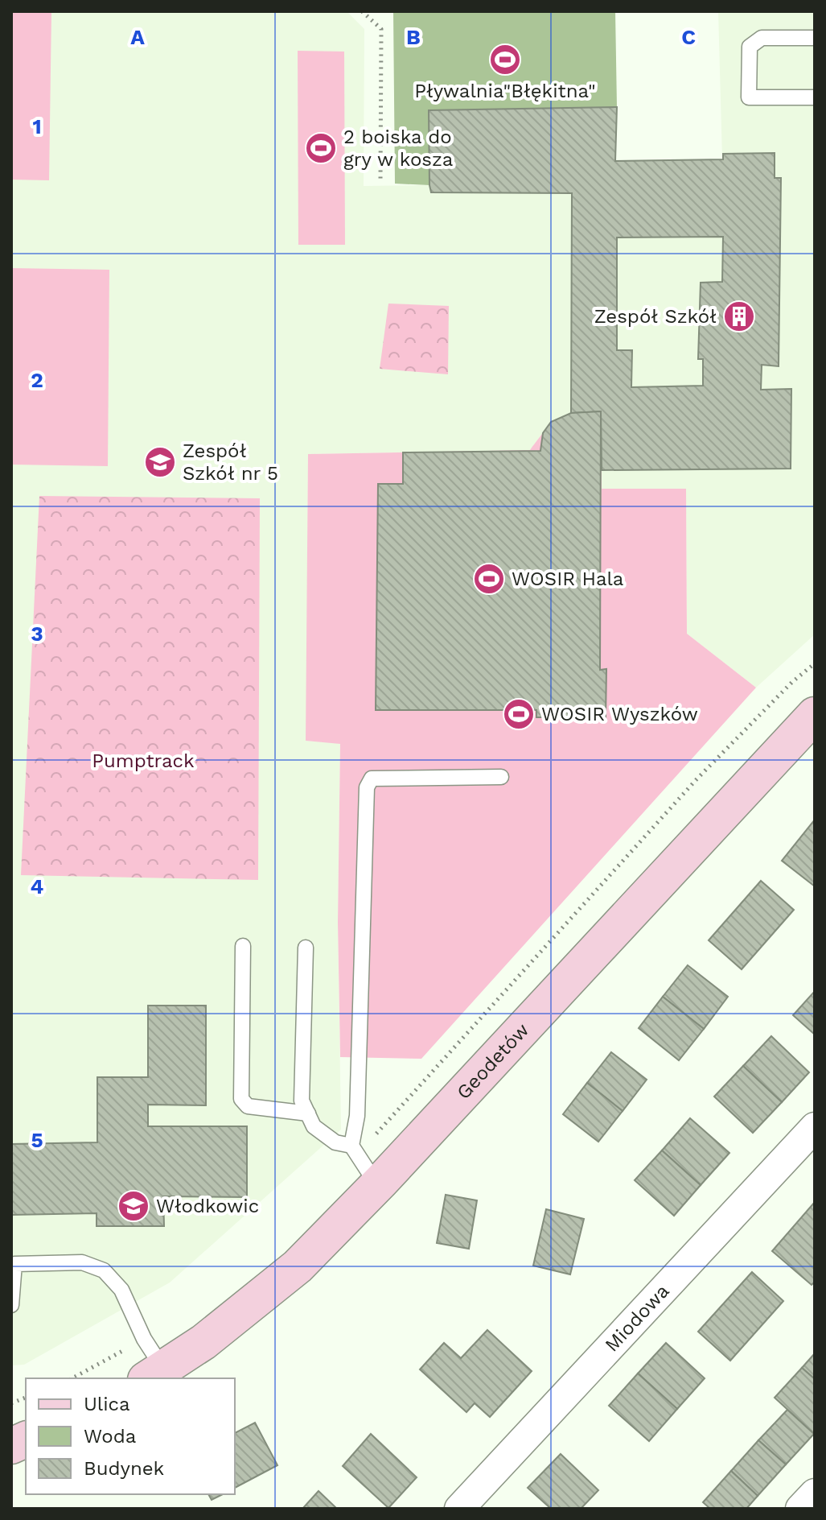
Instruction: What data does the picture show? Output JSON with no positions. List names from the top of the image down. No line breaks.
{"streets":{"street":["Geodetów","Miodowa"]},"parks":["Pumptrack"],"places":{"sports":["Pływalnia\"Błękitna\"","2 boiska do gry w kosza","WOSIR Hala","WOSIR Wyszków"],"building":["Zespół Szkół"],"school or university":["Zespół Szkół nr 5","Włodkowic"]},"legend":["Ulica","Woda","Budynek"],"grid":{"columns":["A","B","C"],"rows":["1","2","3","4","5"]}}
